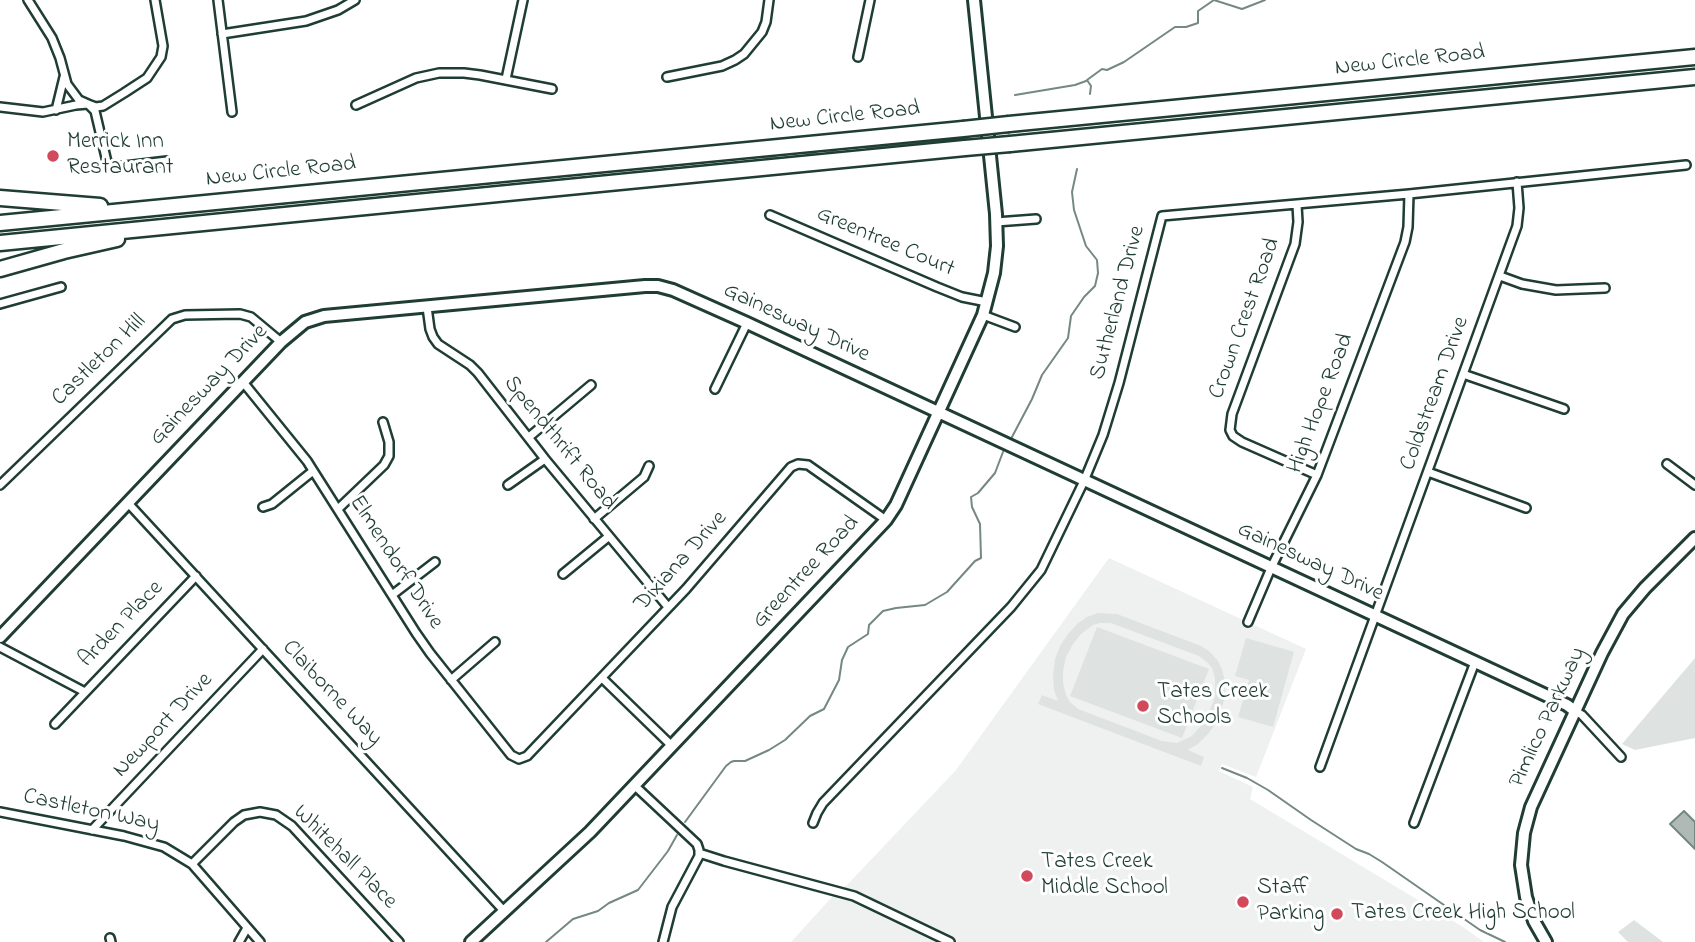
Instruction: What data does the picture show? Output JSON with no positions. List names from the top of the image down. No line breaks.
{"streets":{"highway":["New Circle Road"],"street":["Greentree Court","Sutherland Drive","Crown Crest Road","Gainesway Drive","Castleton Hill","Coldstream Drive","High Hope Road","Spendthrift Road","Dixiana Drive","Elmendorf Drive","Greentree Road","Arden Place","Claiborne Way","Pimlico Parkway","Newport Drive","Castleton Way","Whitehall Place"]},"crossings":[["Greentree Court","Greentree Road"],["Sutherland Drive","Crown Crest Road"],["Sutherland Drive","Gainesway Drive"],["Sutherland Drive","Coldstream Drive"],["Sutherland Drive","High Hope Road"],["Crown Crest Road","High Hope Road"],["Gainesway Drive","Castleton Hill"],["Gainesway Drive","Coldstream Drive"],["Gainesway Drive","High Hope Road"],["Gainesway Drive","Spendthrift Road"],["Gainesway Drive","Elmendorf Drive"],["Gainesway Drive","Greentree Road"],["Gainesway Drive","Claiborne Way"],["Gainesway Drive","Pimlico Parkway"],["Spendthrift Road","Dixiana Drive"],["Dixiana Drive","Elmendorf Drive"],["Dixiana Drive","Greentree Road"],["Greentree Road","Claiborne Way"],["Arden Place","Claiborne Way"],["Claiborne Way","Newport Drive"],["Newport Drive","Castleton Way"],["Castleton Way","Whitehall Place"]],"places":["Merrick Inn Restaurant","Tates Creek Schools","Tates Creek Middle School","Staff Parking","Tates Creek High School"]}
